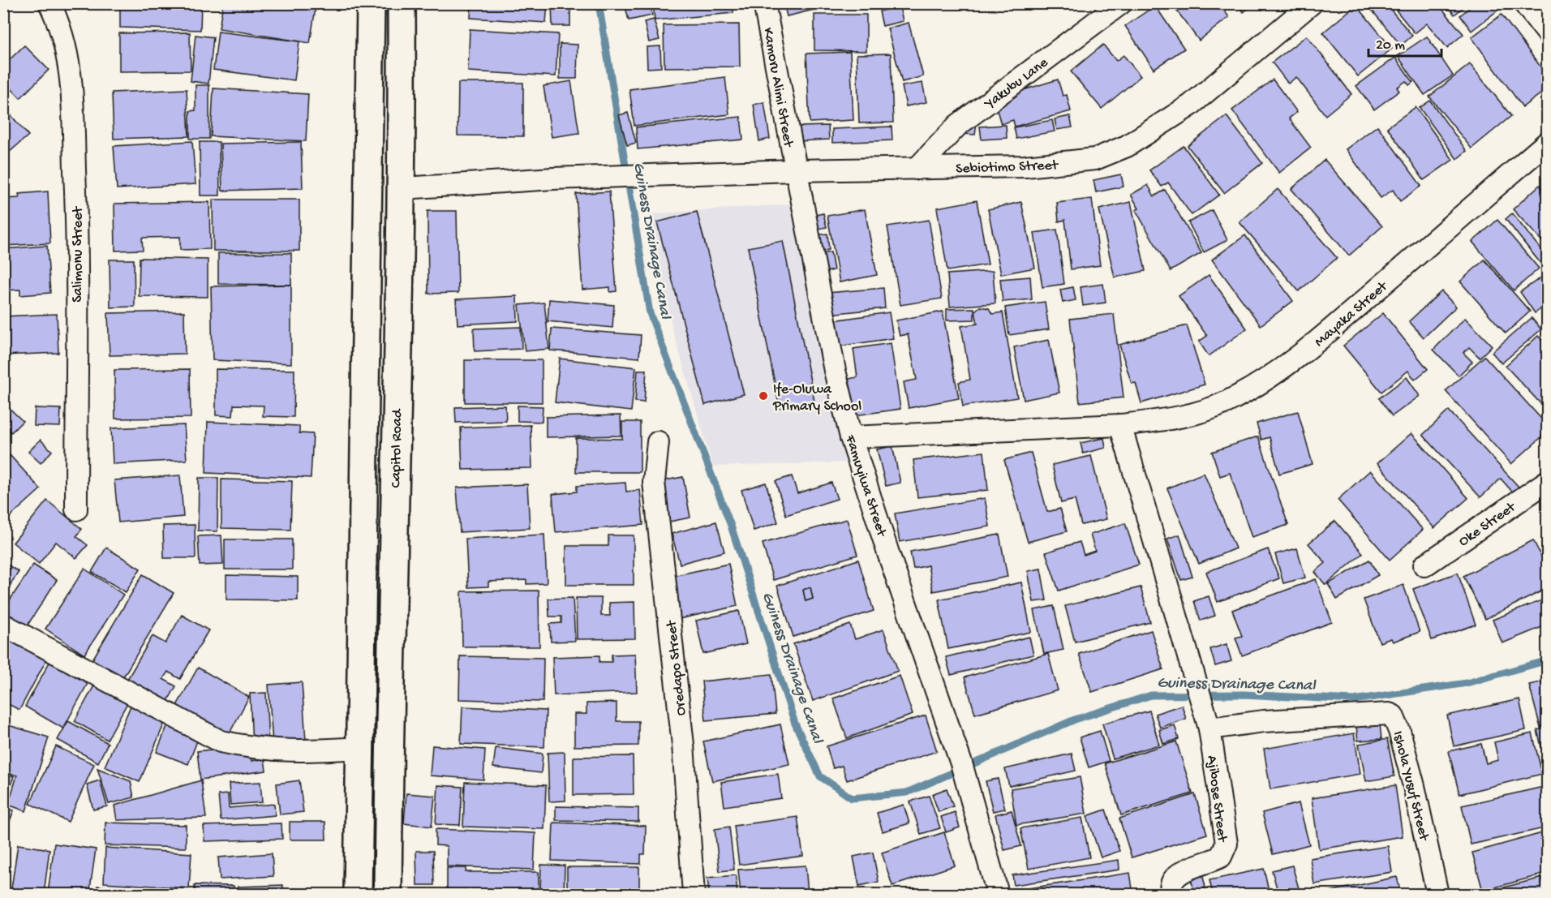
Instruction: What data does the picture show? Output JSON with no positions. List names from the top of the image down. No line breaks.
{"streets":{"main road":["Capitol Road"],"street":["Yakubu Lane","Kamoru Alimi Street","Sebiotimo Street","Salimonu Street","Mayaka Street","Famuyiwa Street","Oke Street","Oredapo Street","Ishola Yusuf Street","Ajibose Street"]},"crossings":[["Yakubu Lane","Sebiotimo Street"],["Kamoru Alimi Street","Sebiotimo Street"],["Kamoru Alimi Street","Famuyiwa Street"],["Sebiotimo Street","Capitol Road"],["Sebiotimo Street","Famuyiwa Street"],["Mayaka Street","Famuyiwa Street"],["Ishola Yusuf Street","Ajibose Street"]],"water":["Guiness Drainage Canal"],"places":["Ife-Oluwa Primary School"],"scale_bar":"20 m"}
